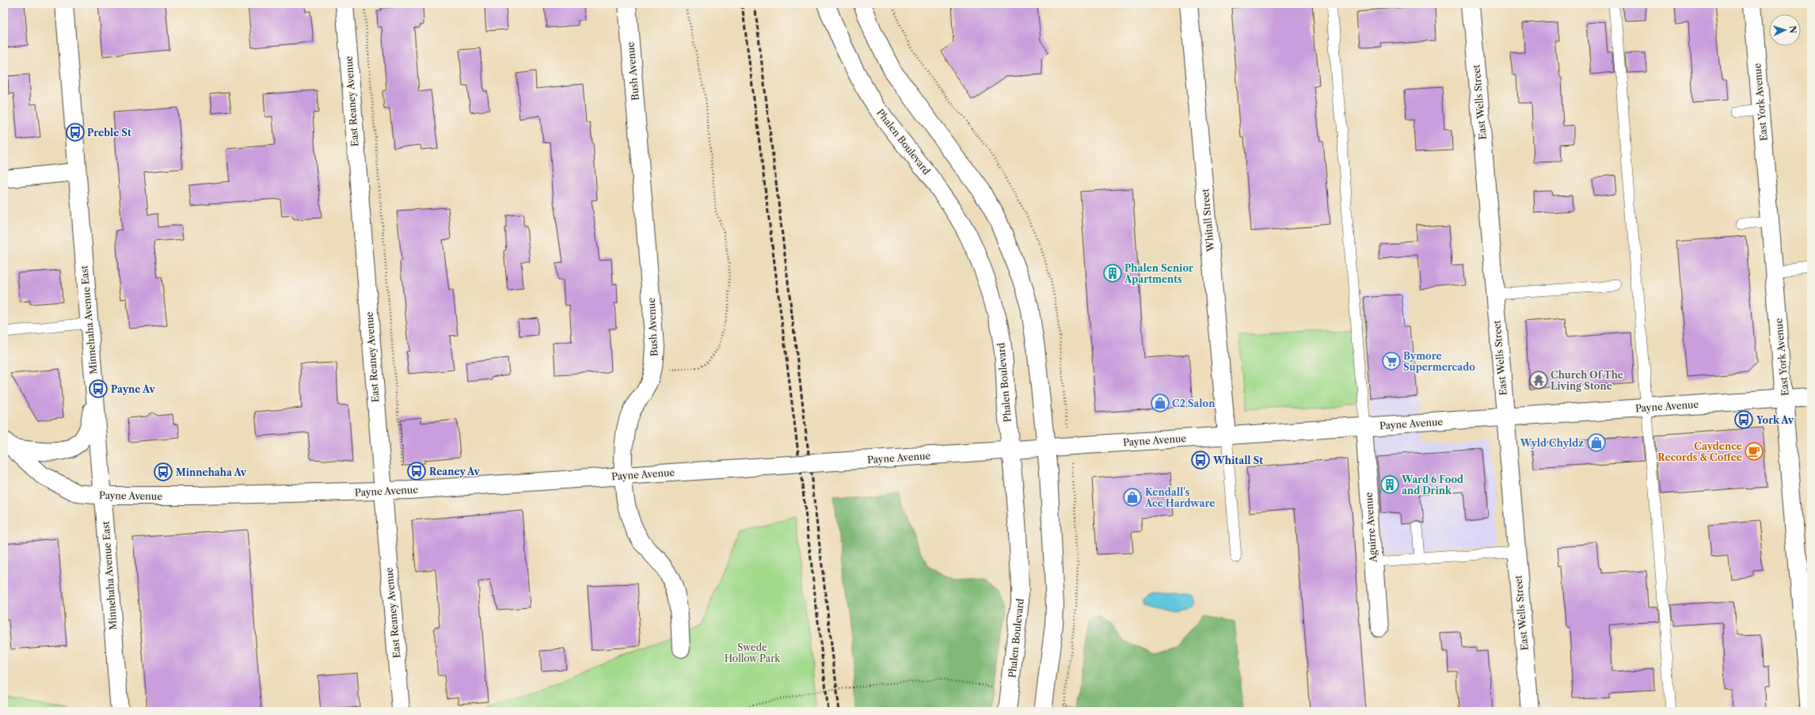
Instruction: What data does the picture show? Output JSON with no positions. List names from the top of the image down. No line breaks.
{"streets":{"street":["Bush Avenue","East Reaney Avenue","East Wells Street","East York Avenue","Phalen Boulevard","Whitall Street","Minnehaha Avenue East","Payne Avenue","Aguirre Avenue"]},"crossings":[["Bush Avenue","Payne Avenue"],["East Reaney Avenue","Payne Avenue"],["East Wells Street","Payne Avenue"],["East York Avenue","Payne Avenue"],["Phalen Boulevard","Payne Avenue"],["Whitall Street","Payne Avenue"],["Minnehaha Avenue East","Payne Avenue"],["Payne Avenue","Aguirre Avenue"]],"parks":["Swede Hollow Park"],"places":{"bus stop":["Preble St","Payne Av","York Av","Whitall St","Reaney Av","Minnehaha Av"],"building":["Phalen Senior Apartments","Ward 6 Food and Drink"],"supermarket":["Bymore Supermercado"],"temple":["Church Of The Living Stone"],"shop":["C2 Salon","Wyld Chyldz","Kendall's Ace Hardware"],"cafe":["Caydence Records & Coffee"]},"north":"right"}
